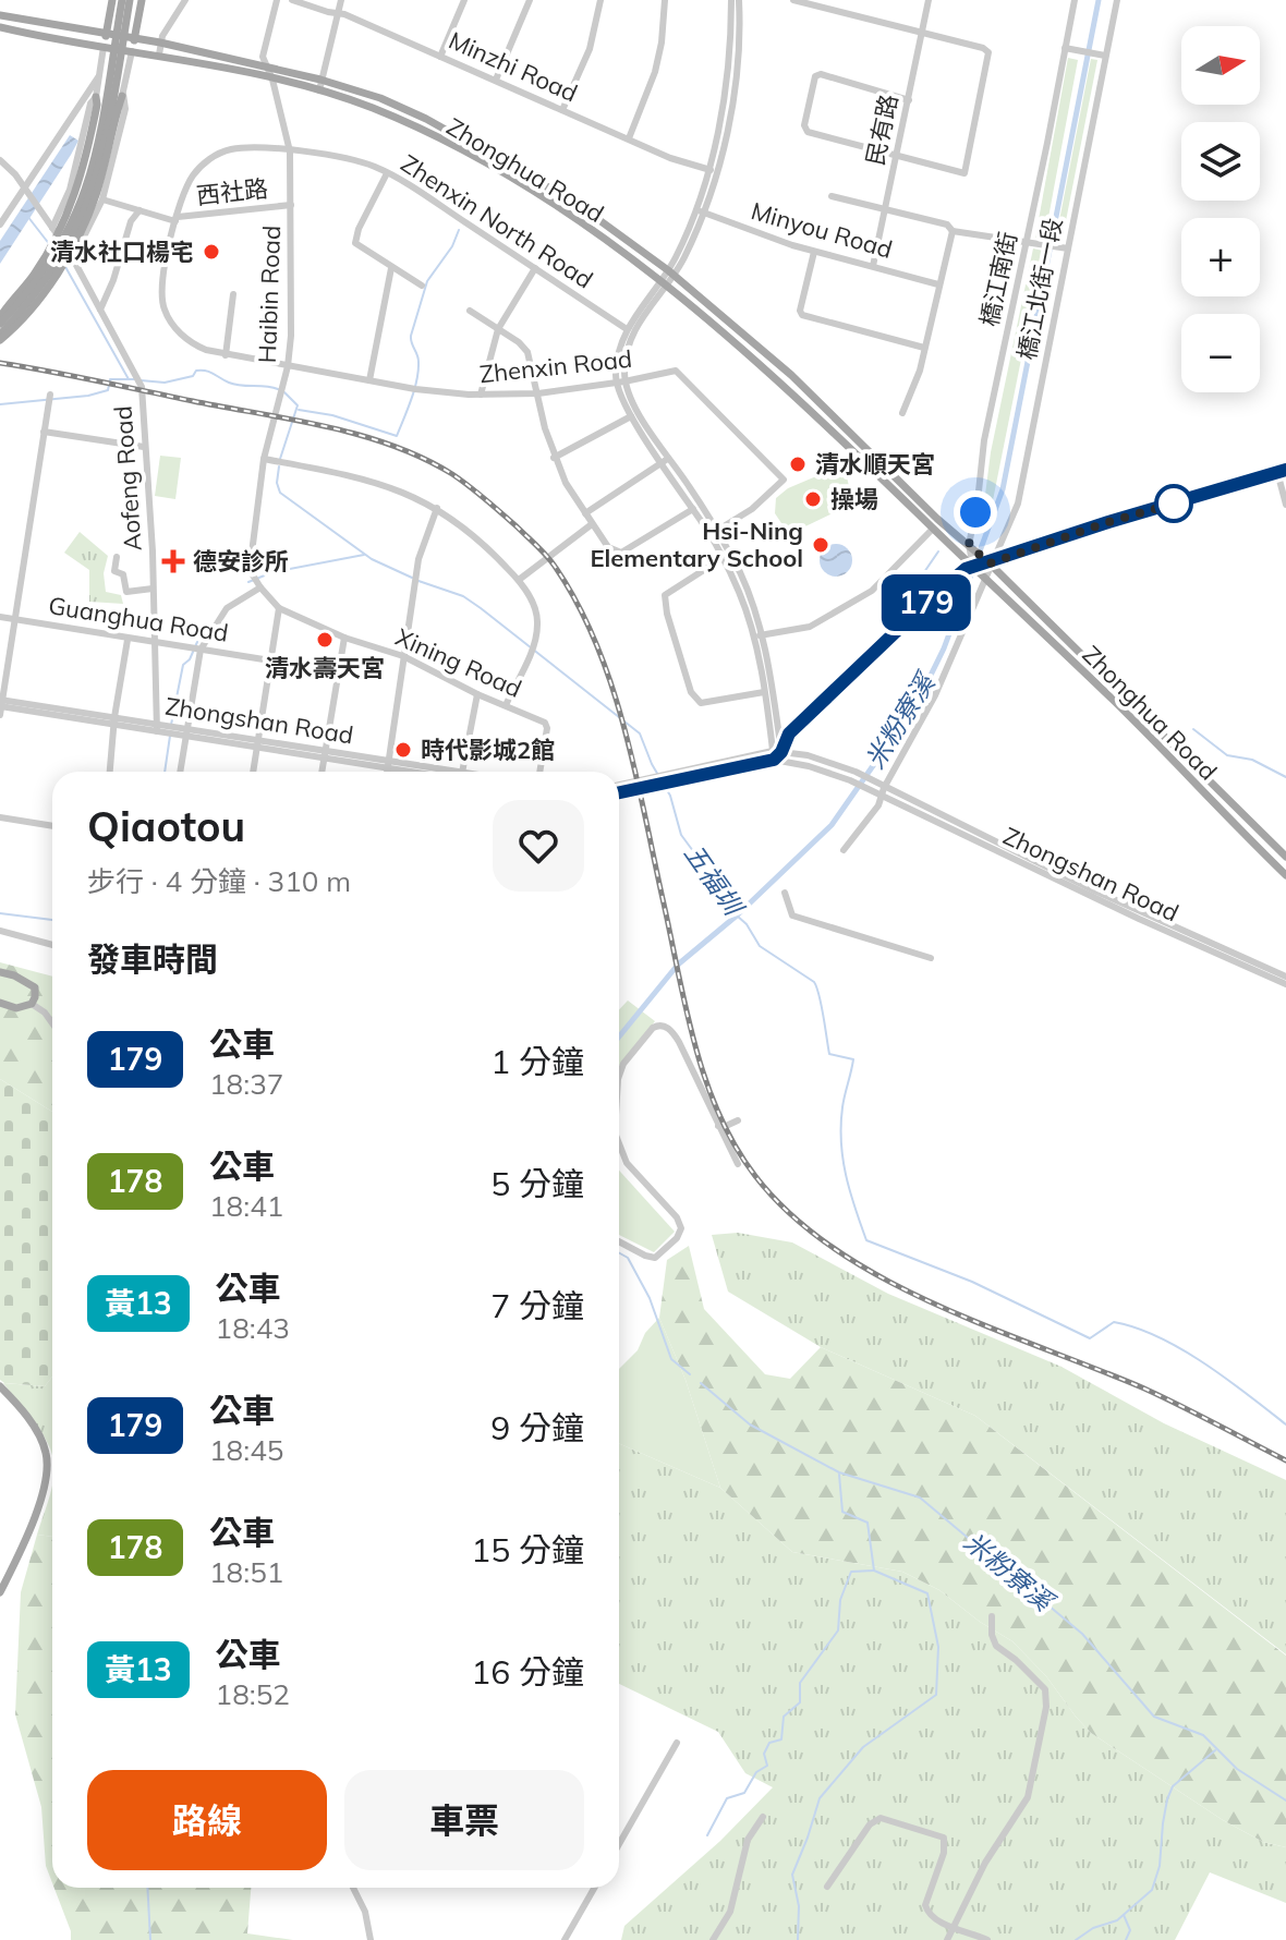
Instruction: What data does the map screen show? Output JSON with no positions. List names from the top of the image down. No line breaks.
{"streets":{"main road":["Zhonghua Road"],"street":["Minzhi Road","民有路","西社路","Zhenxin North Road","Minyou Road","橋江南街","橋江北街一段","Haibin Road","Zhenxin Road","Aofeng Road","Guanghua Road","Xining Road","Zhongshan Road"]},"crossings":[["民有路","Minyou Road"],["Zhonghua Road","橋江南街"],["Zhonghua Road","橋江北街一段"],["Zhonghua Road","Haibin Road"],["西社路","Zhenxin North Road"],["西社路","Haibin Road"],["西社路","Zhenxin Road"],["Zhenxin North Road","Haibin Road"],["Zhenxin North Road","Zhenxin Road"],["橋江北街一段","Zhongshan Road"],["Haibin Road","Zhenxin Road"],["Haibin Road","Xining Road"],["Aofeng Road","Guanghua Road"],["Aofeng Road","Zhongshan Road"]],"water":["米粉寮溪","五福圳"],"places":{"other":["清水社口楊宅","清水順天宮","操場","Hsi-Ning Elementary School","清水壽天宮","時代影城2館"],"health":["德安診所"]},"lines":["bus line 179"],"north":"right","page":{"on_map":"179","map_buttons":["+","−"],"heading":[["Qiaotou","步行 · 4 分鐘 · 310 m"],"發車時間"],"list":[{"mark":"179","name":"公車","note":"18:37","value":"1 分鐘"},{"mark":"178","name":"公車","note":"18:41","value":"5 分鐘"},{"mark":"黃13","name":"公車","note":"18:43","value":"7 分鐘"},{"mark":"179","name":"公車","note":"18:45","value":"9 分鐘"},{"mark":"178","name":"公車","note":"18:51","value":"15 分鐘"},{"mark":"黃13","name":"公車","note":"18:52","value":"16 分鐘"}],"buttons":["路線","車票"]}}
